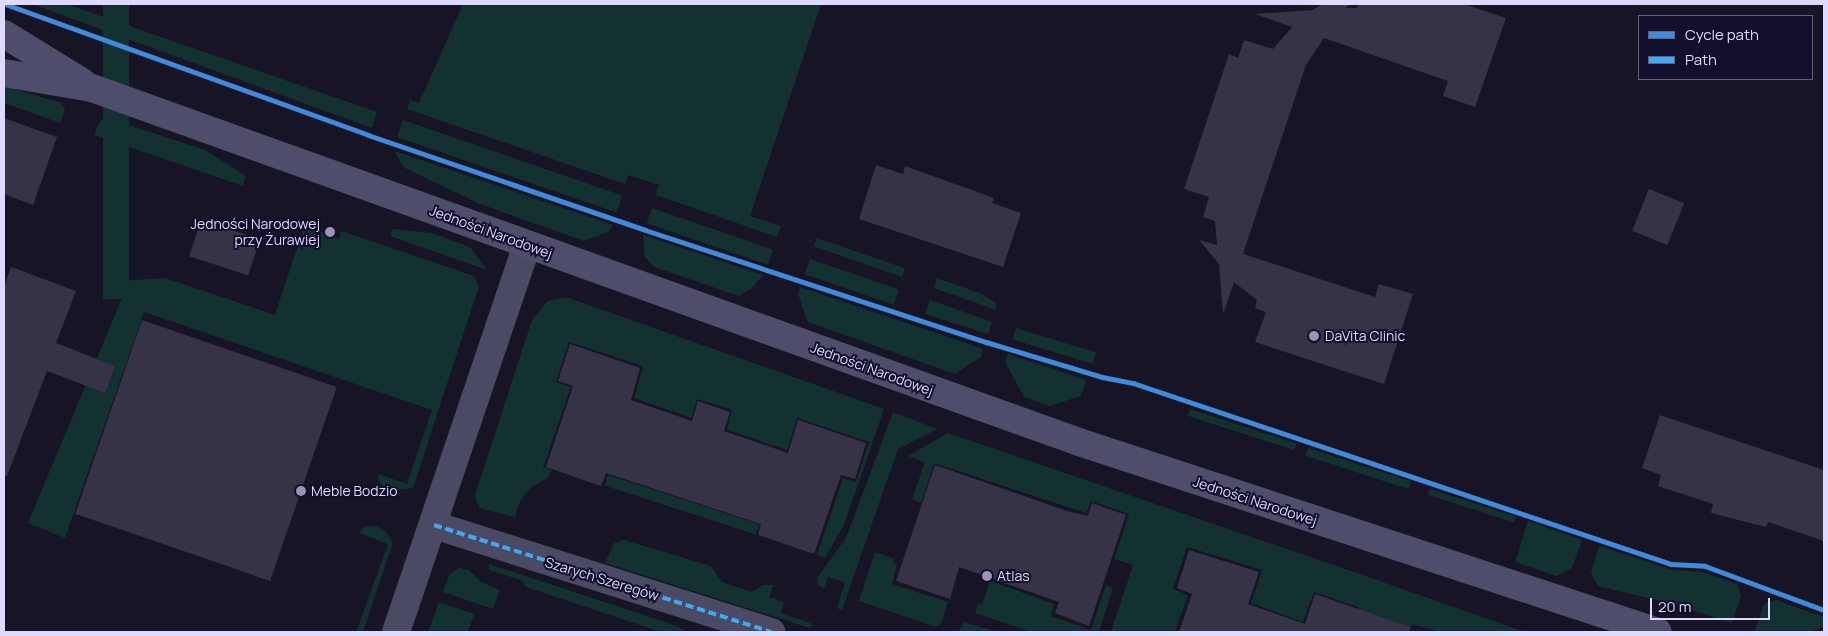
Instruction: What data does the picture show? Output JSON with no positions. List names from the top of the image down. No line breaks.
{"streets":{"street":["Jedności Narodowej","Szarych Szeregów"]},"places":["Jedności Narodowej przy Żurawiej","DaVita Clinic","Meble Bodzio","Atlas"],"legend":["Cycle path","Path"],"scale_bar":"20 m"}
